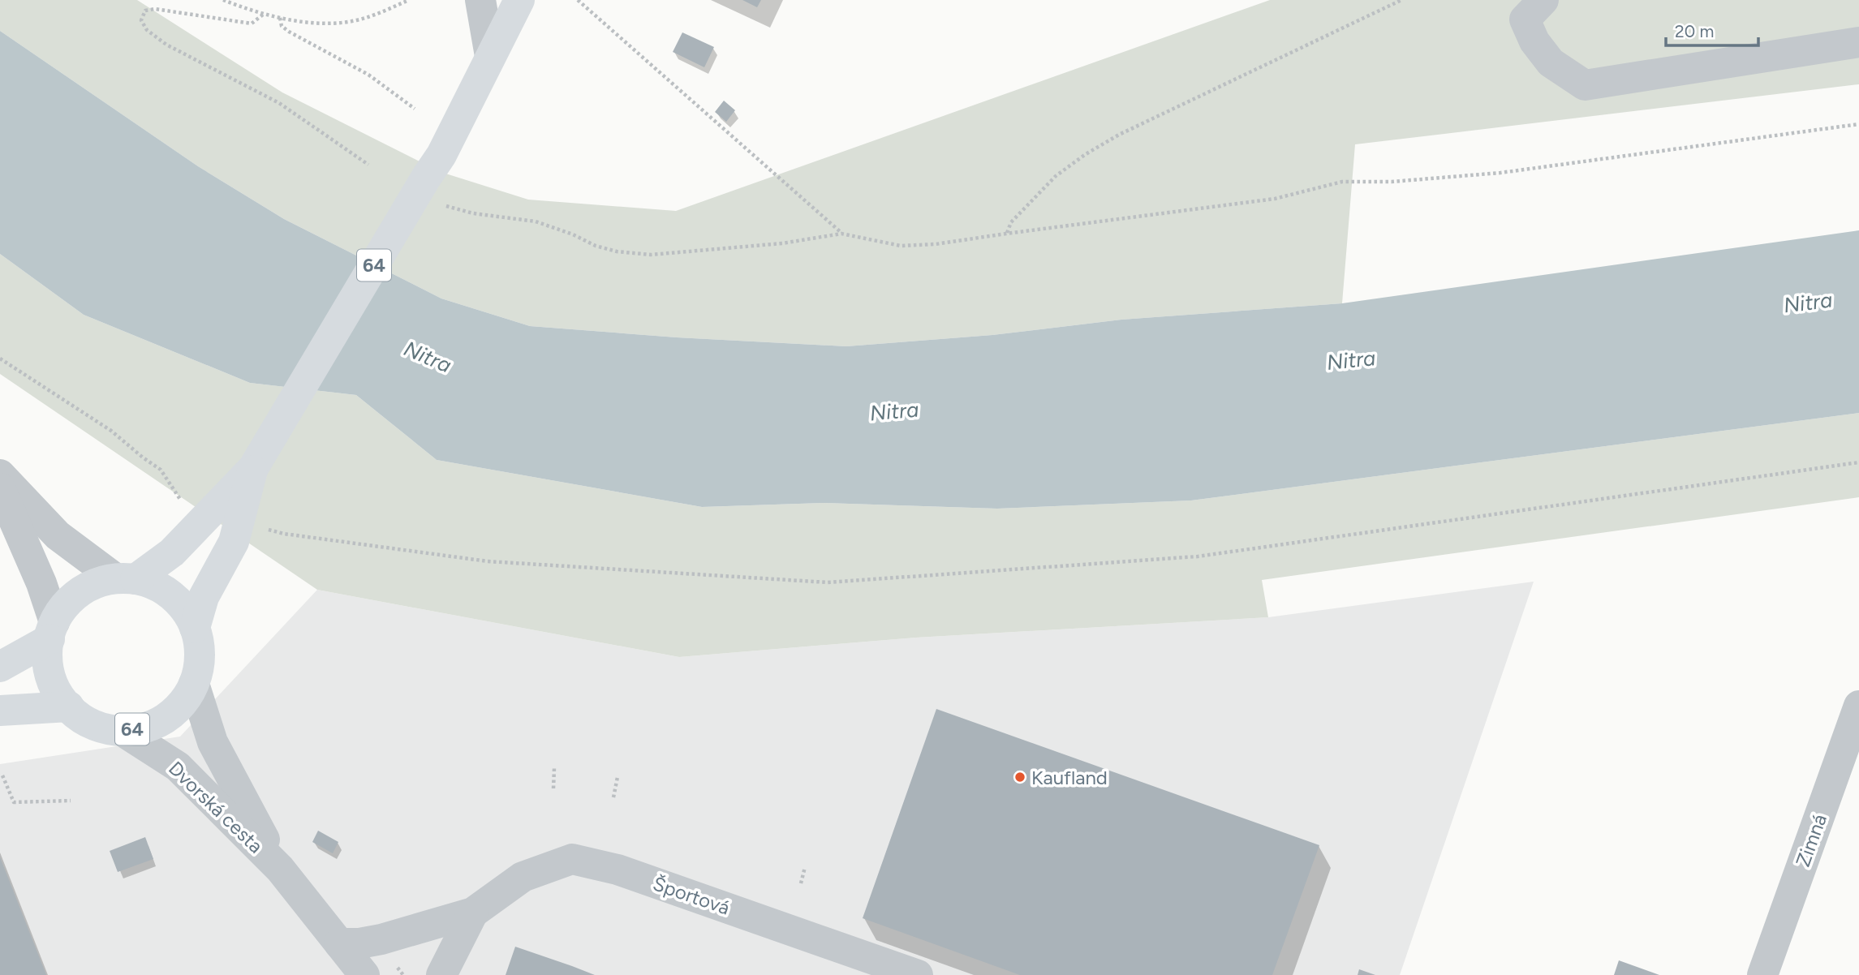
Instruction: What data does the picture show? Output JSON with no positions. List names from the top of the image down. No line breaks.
{"streets":{"main road":["64"],"street":["Dvorská cesta","Zimná","Športová"]},"crossings":[["64","Dvorská cesta"],["Dvorská cesta","Športová"]],"water":["Nitra"],"places":["Kaufland"],"scale_bar":"20 m"}
